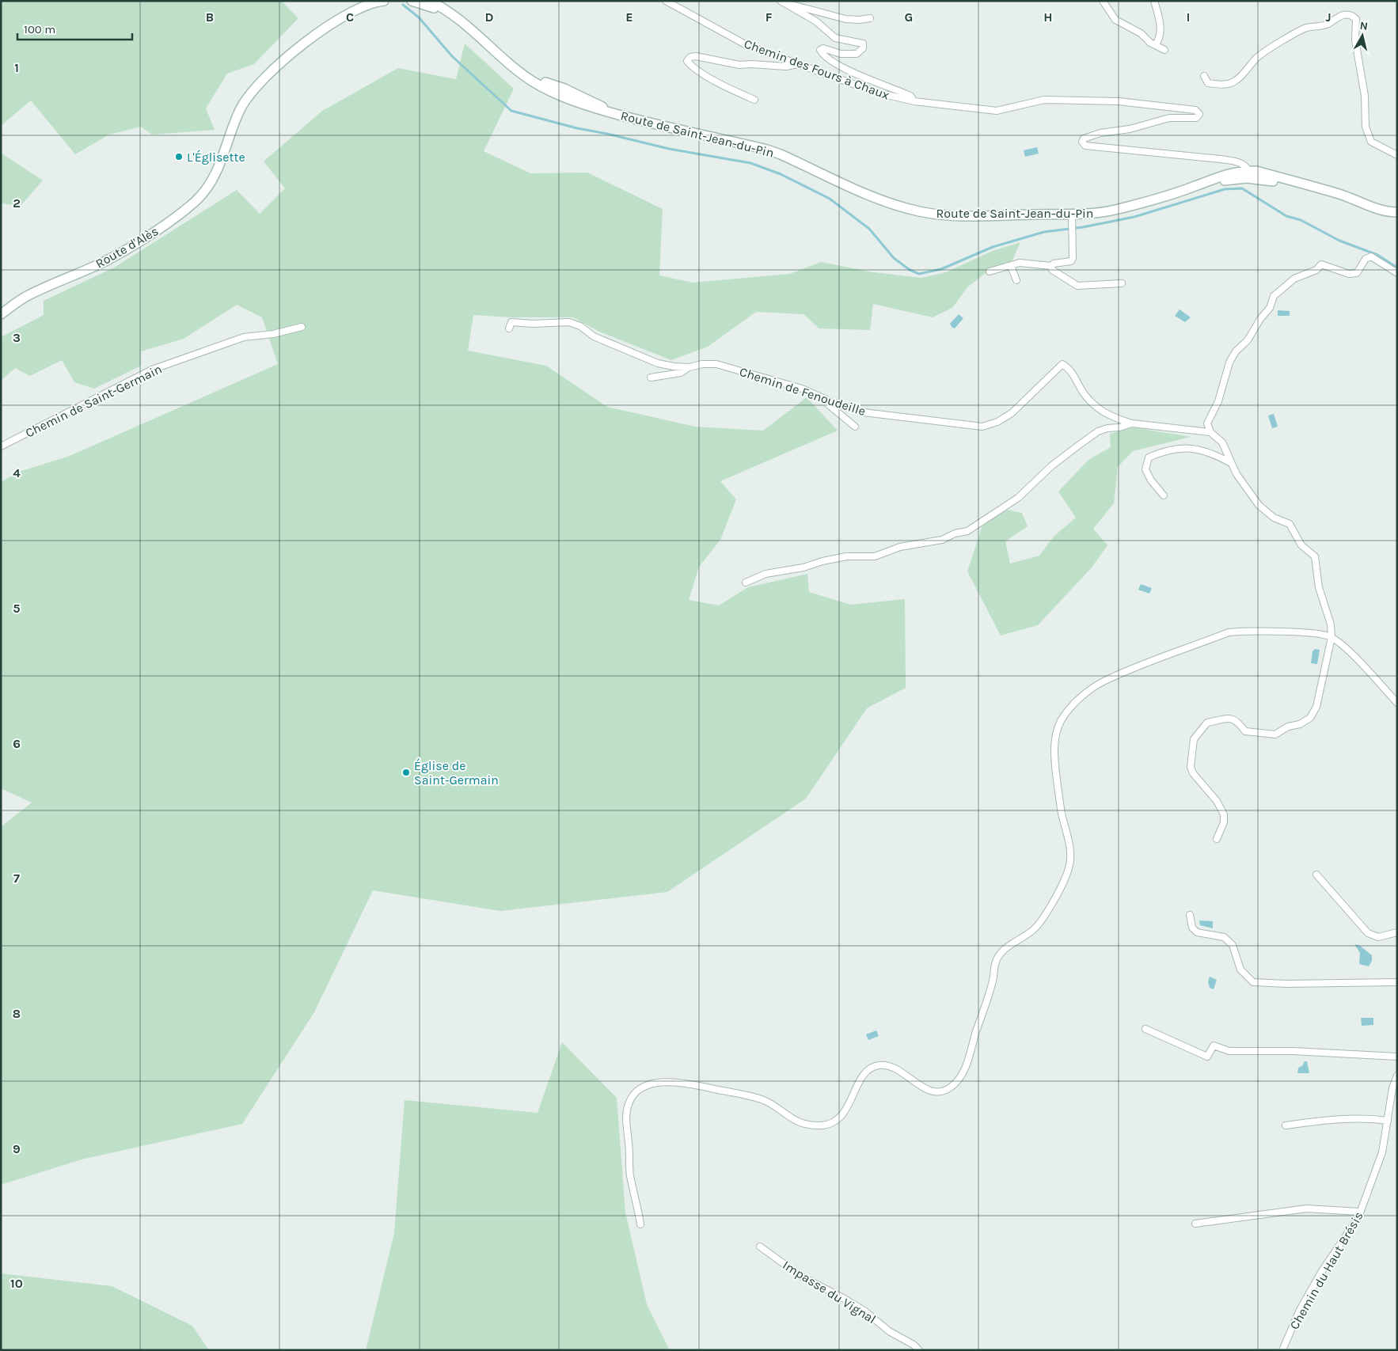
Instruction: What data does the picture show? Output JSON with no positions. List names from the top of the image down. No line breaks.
{"streets":{"main road":["Route de Saint-Jean-du-Pin","Route d'Alès"],"street":["Chemin des Fours à Chaux","Chemin de Fenoudeille","Chemin de Saint-Germain","Chemin du Haut Brésis","Impasse du Vignal"]},"crossings":[["Chemin des Fours à Chaux","Route de Saint-Jean-du-Pin"]],"places":["L'Églisette","Église de Saint-Germain"],"scale_bar":"100 m","north":"top","grid":{"columns":["B","C","D","E","F","G","H","I","J"],"rows":["1","2","3","4","5","6","7","8","9","10"]}}
